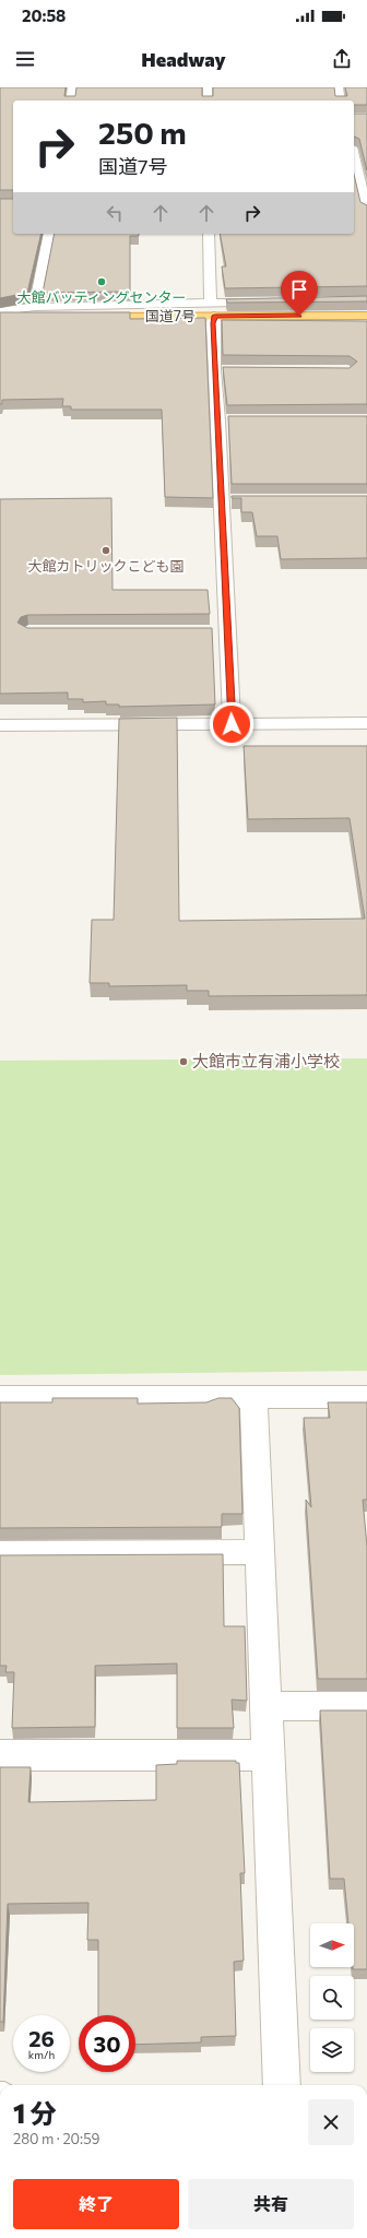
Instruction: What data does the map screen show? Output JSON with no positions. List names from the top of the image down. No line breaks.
{"streets":{"highway":["国道7号"]},"places":["大館バッティングセンター","大館カトリックこども園","大館市立有浦小学校"],"north":"right","page":{"status":"20:58","header":"Headway","turn":["250 m","国道7号"],"speed":"26 km/h","limit":"30","heading":["1 分","280 m · 20:59"],"buttons":["終了","共有"]}}
